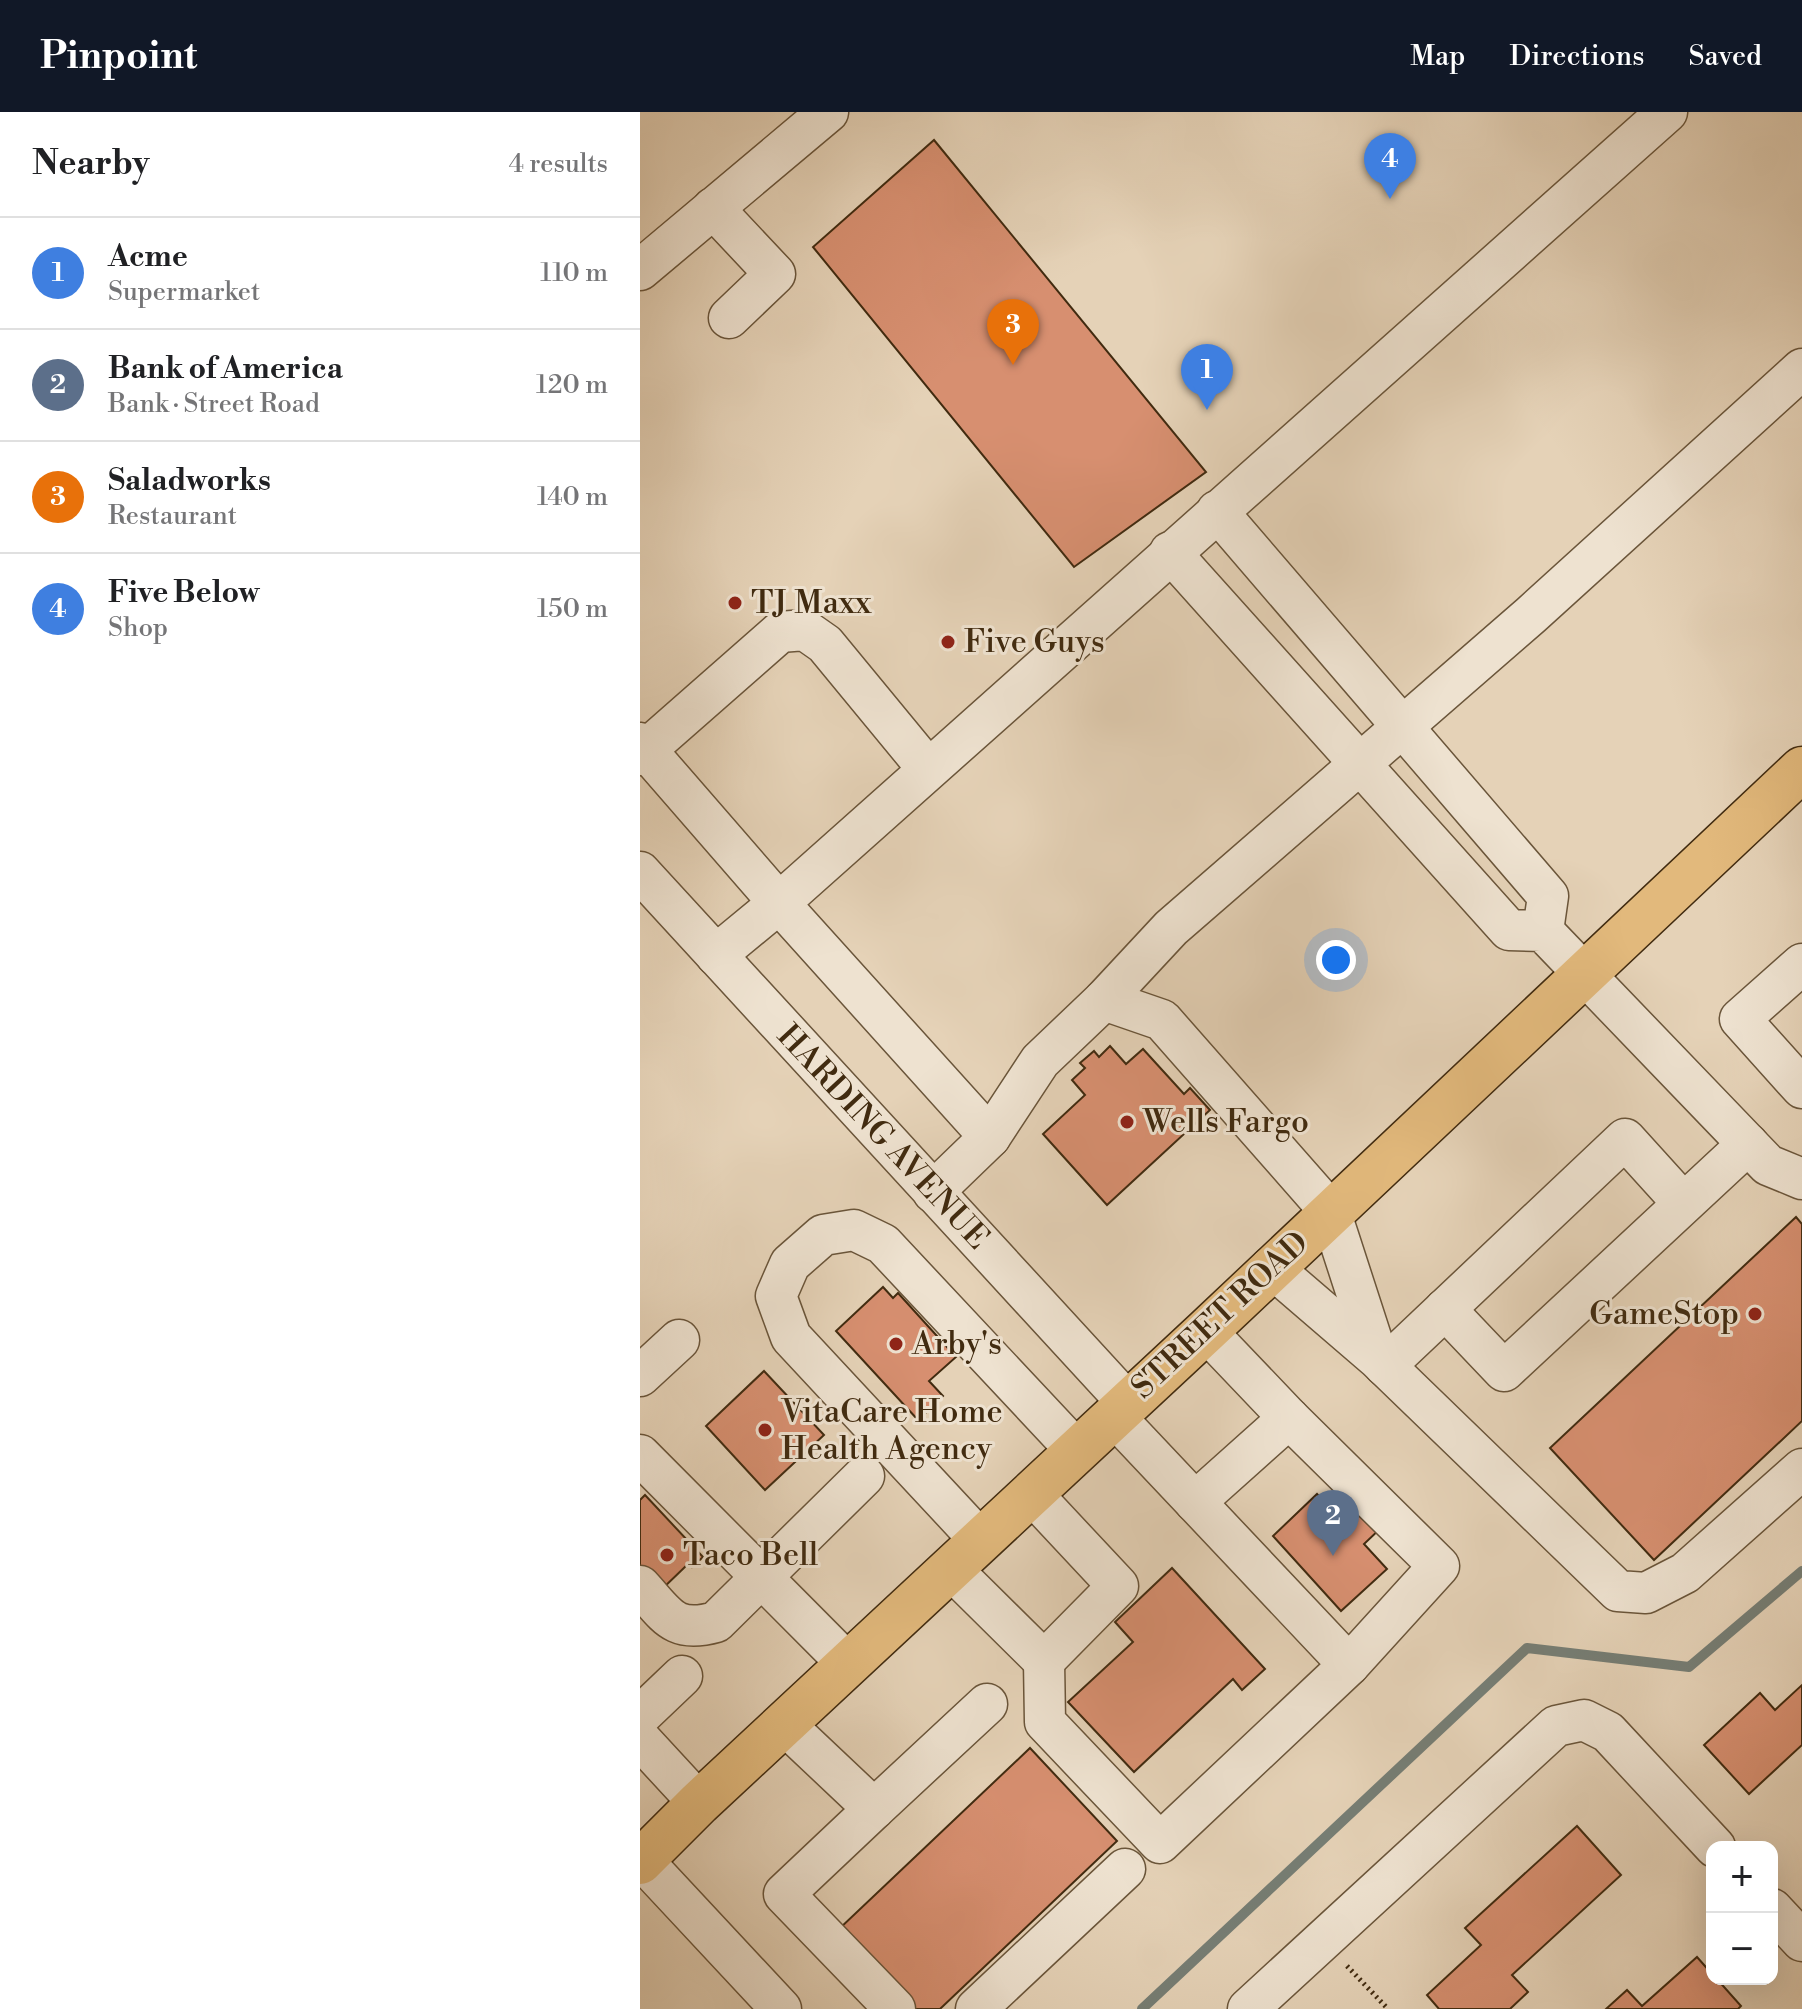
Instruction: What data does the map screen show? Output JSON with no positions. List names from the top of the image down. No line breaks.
{"streets":{"main road":["STREET ROAD"],"street":["HARDING AVENUE"]},"crossings":[["HARDING AVENUE","STREET ROAD"]],"places":["TJ Maxx","Five Guys","Wells Fargo","GameStop","Arby's","VitaCare Home Health Agency","Taco Bell"],"page":{"header":"Pinpoint","nav":["Map","Directions","Saved"],"heading":["Nearby","4 results"],"pins":["4","3","1","2"],"list":[{"mark":"1","name":"Acme","note":"Supermarket","value":"110 m"},{"mark":"2","name":"Bank of America","note":"Bank · Street Road","value":"120 m"},{"mark":"3","name":"Saladworks","note":"Restaurant","value":"140 m"},{"mark":"4","name":"Five Below","note":"Shop","value":"150 m"}],"map_buttons":["+","−"]}}
